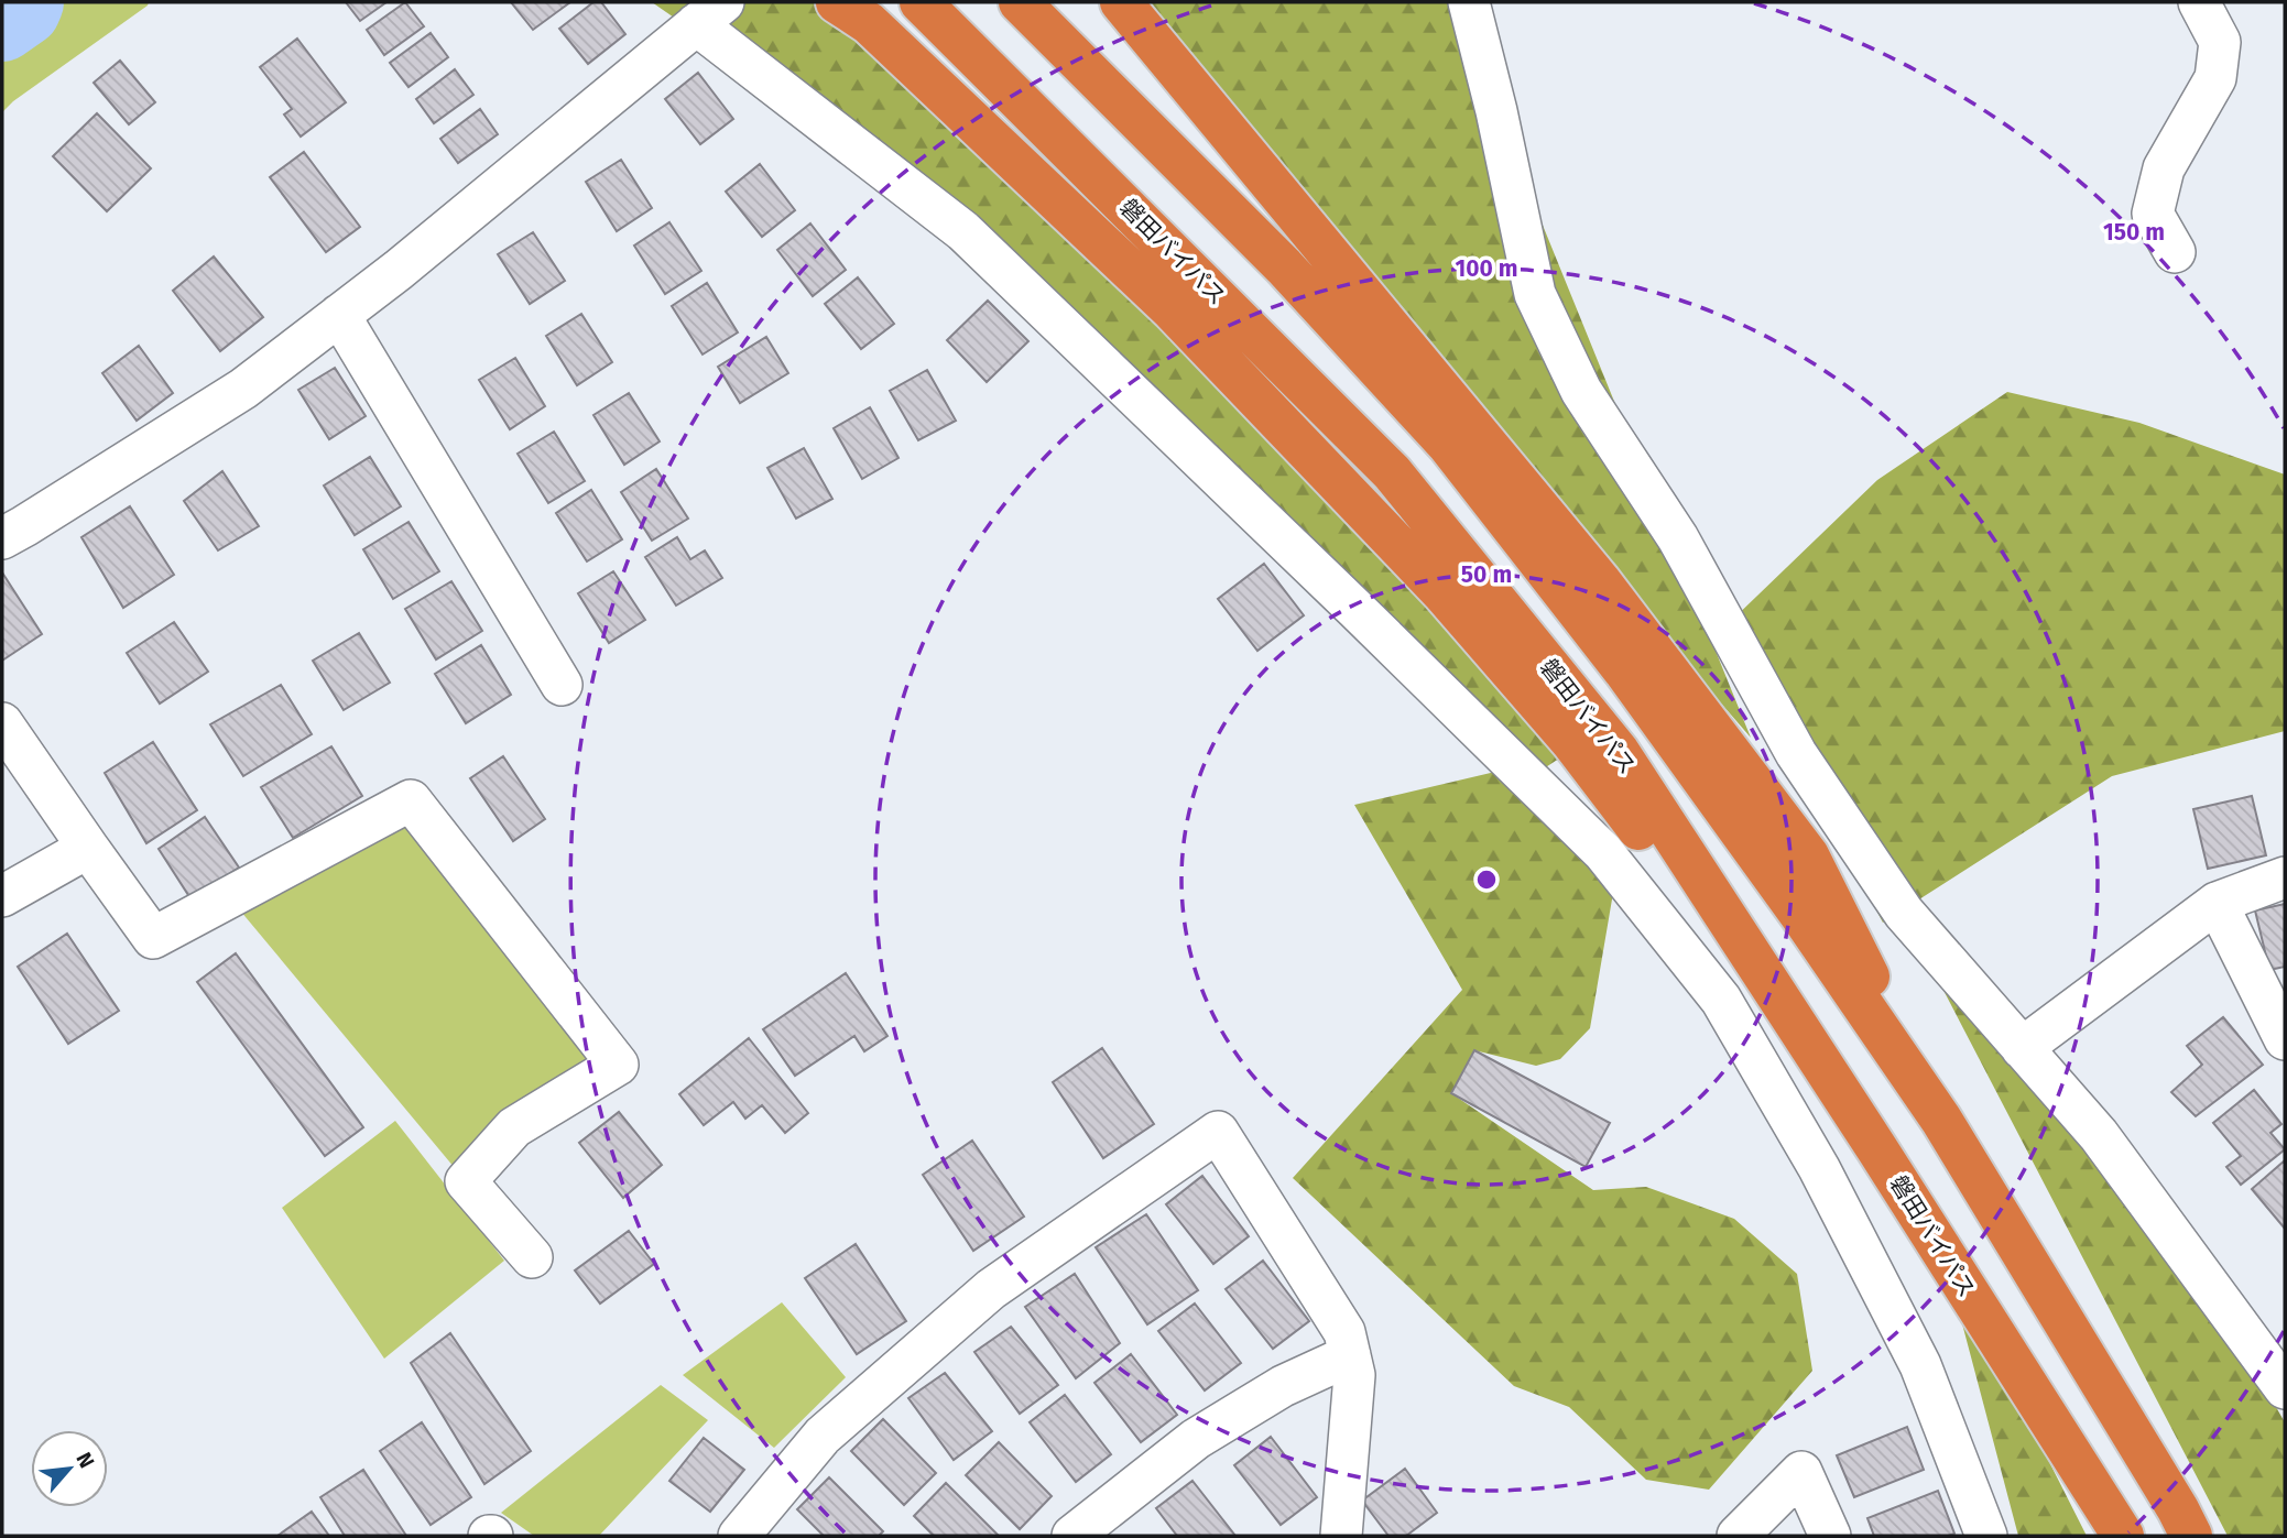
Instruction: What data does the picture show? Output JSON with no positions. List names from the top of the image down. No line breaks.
{"streets":{"highway":["磐田バイパス"]},"north":"top right","rings":["150 m","100 m","50 m"]}
